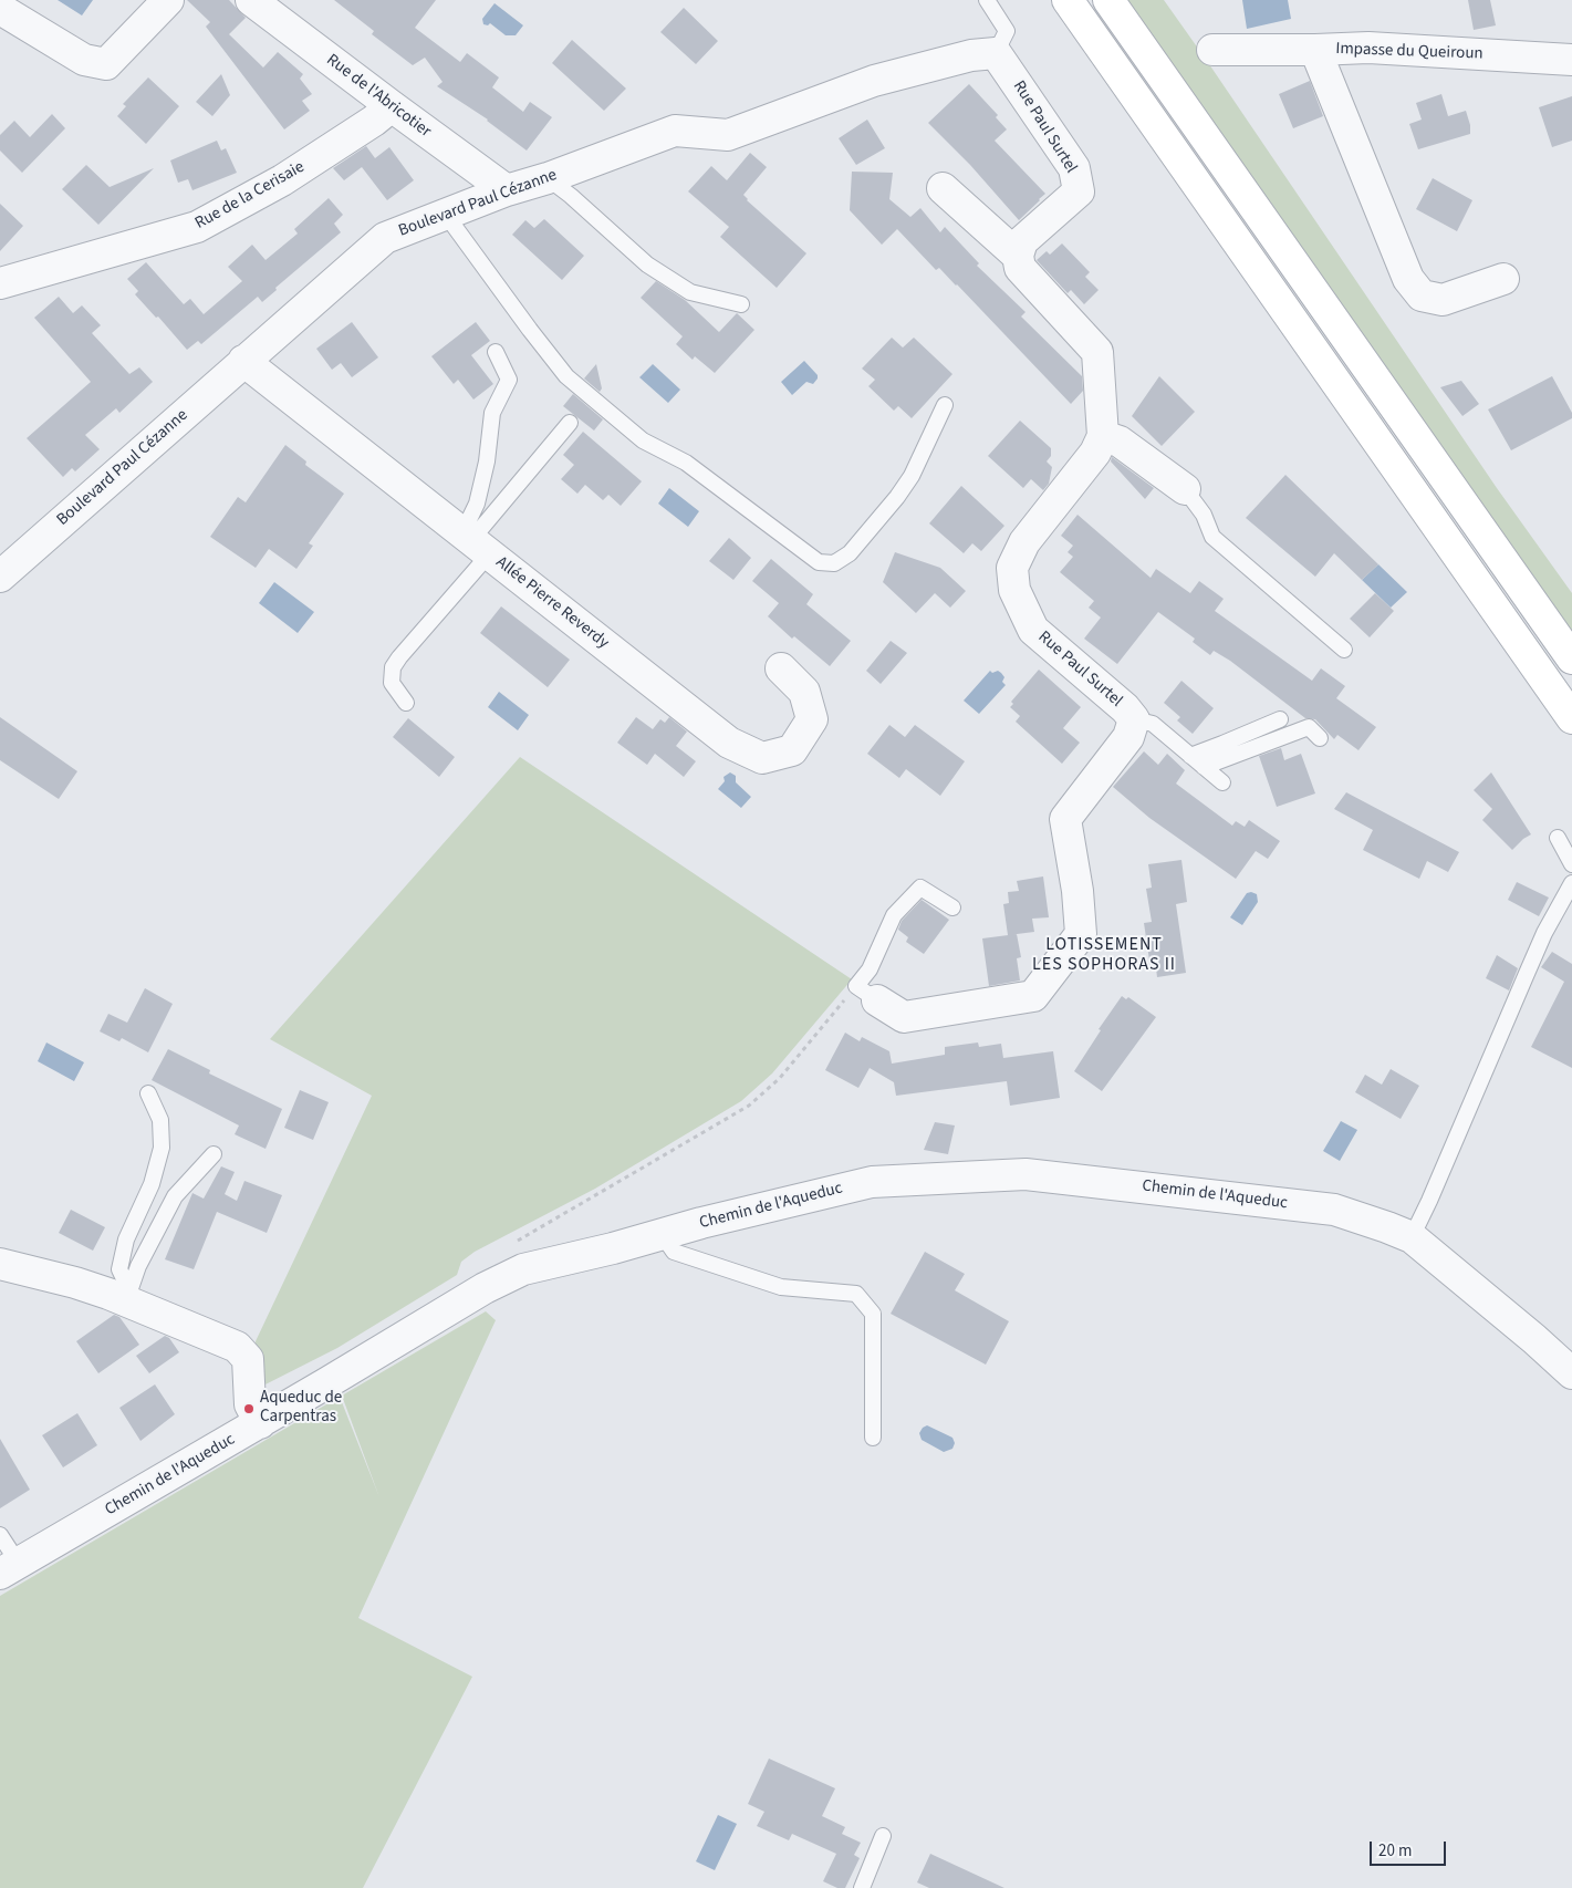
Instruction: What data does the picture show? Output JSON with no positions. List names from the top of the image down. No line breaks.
{"streets":{"street":["Impasse du Queiroun","Rue de l'Abricotier","Rue Paul Surtel","Rue de la Cerisaie","Boulevard Paul Cézanne","Allée Pierre Reverdy","Chemin de l'Aqueduc"]},"crossings":[["Rue de l'Abricotier","Rue de la Cerisaie"],["Rue de l'Abricotier","Boulevard Paul Cézanne"],["Rue Paul Surtel","Boulevard Paul Cézanne"],["Boulevard Paul Cézanne","Allée Pierre Reverdy"]],"districts":["LOTISSEMENT LES SOPHORAS II"],"places":["Aqueduc de Carpentras"],"scale_bar":"20 m"}
